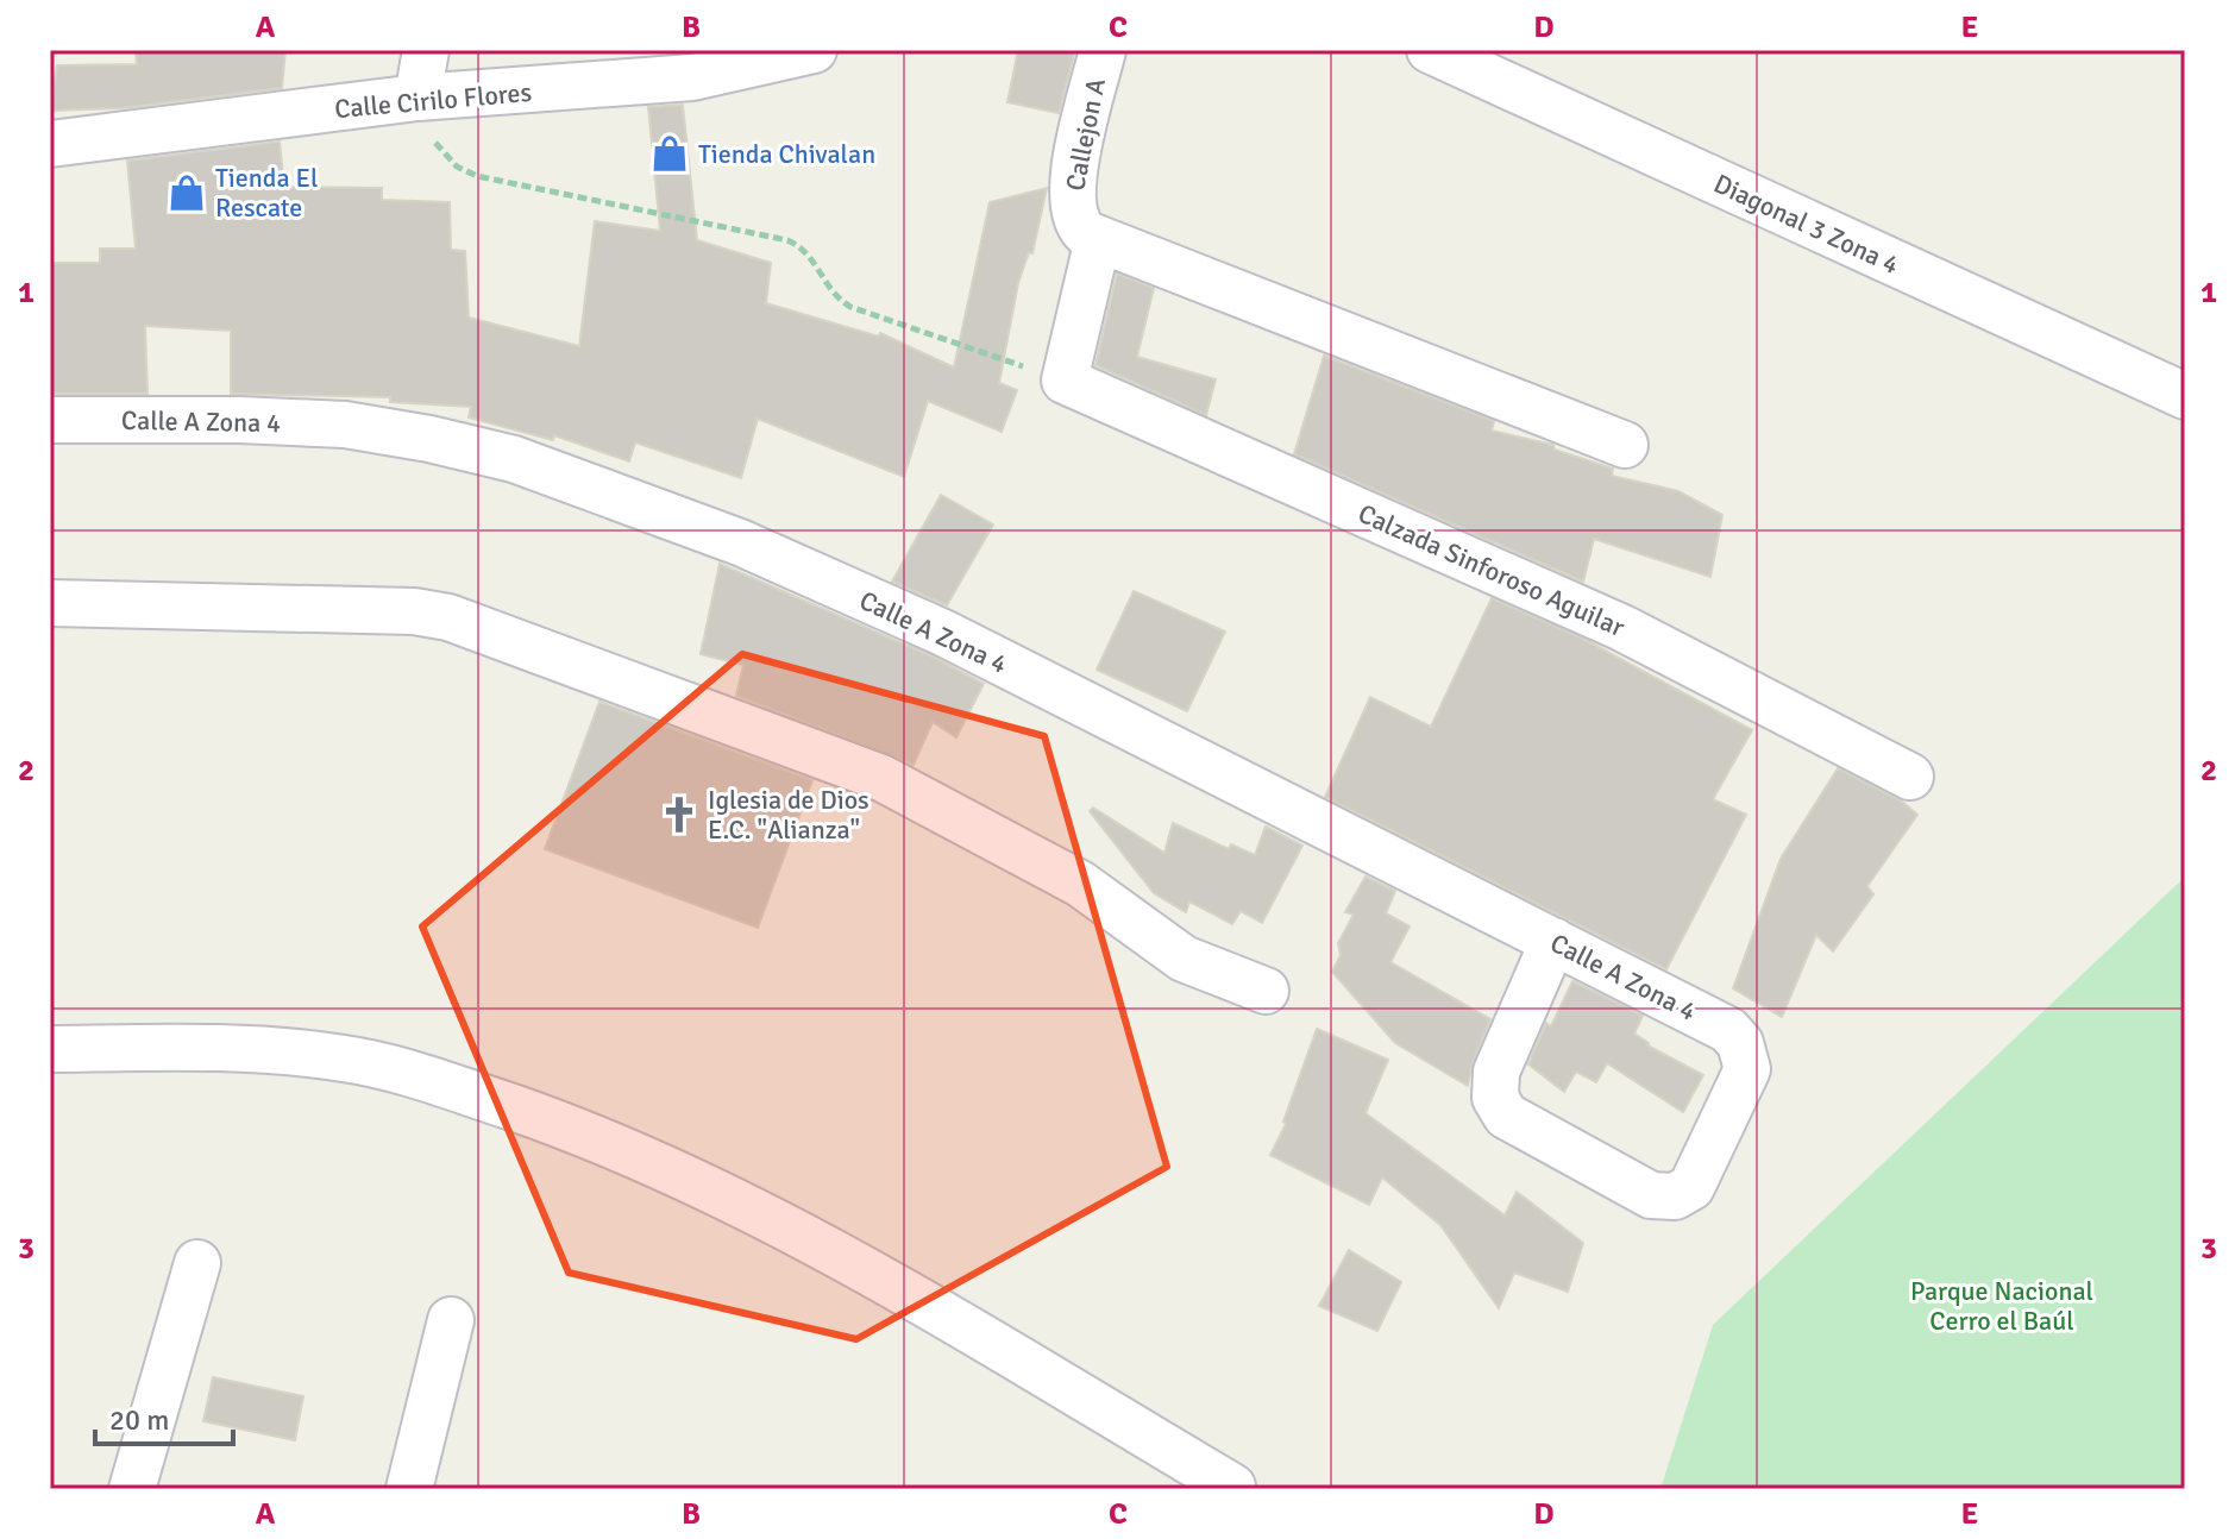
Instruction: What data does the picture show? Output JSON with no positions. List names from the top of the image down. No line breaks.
{"streets":{"street":["Calle Cirilo Flores","Callejon A","Diagonal 3 Zona 4","Calle A Zona 4","Calzada Sinforoso Aguilar"]},"crossings":[["Callejon A","Calzada Sinforoso Aguilar"]],"parks":["Parque Nacional Cerro el Baúl"],"places":{"shop":["Tienda Chivalan","Tienda El Rescate"],"church":["Iglesia de Dios E.C. \"Alianza\""]},"scale_bar":"20 m","grid":{"columns":["A","B","C","D","E"],"rows":["1","2","3"]}}
